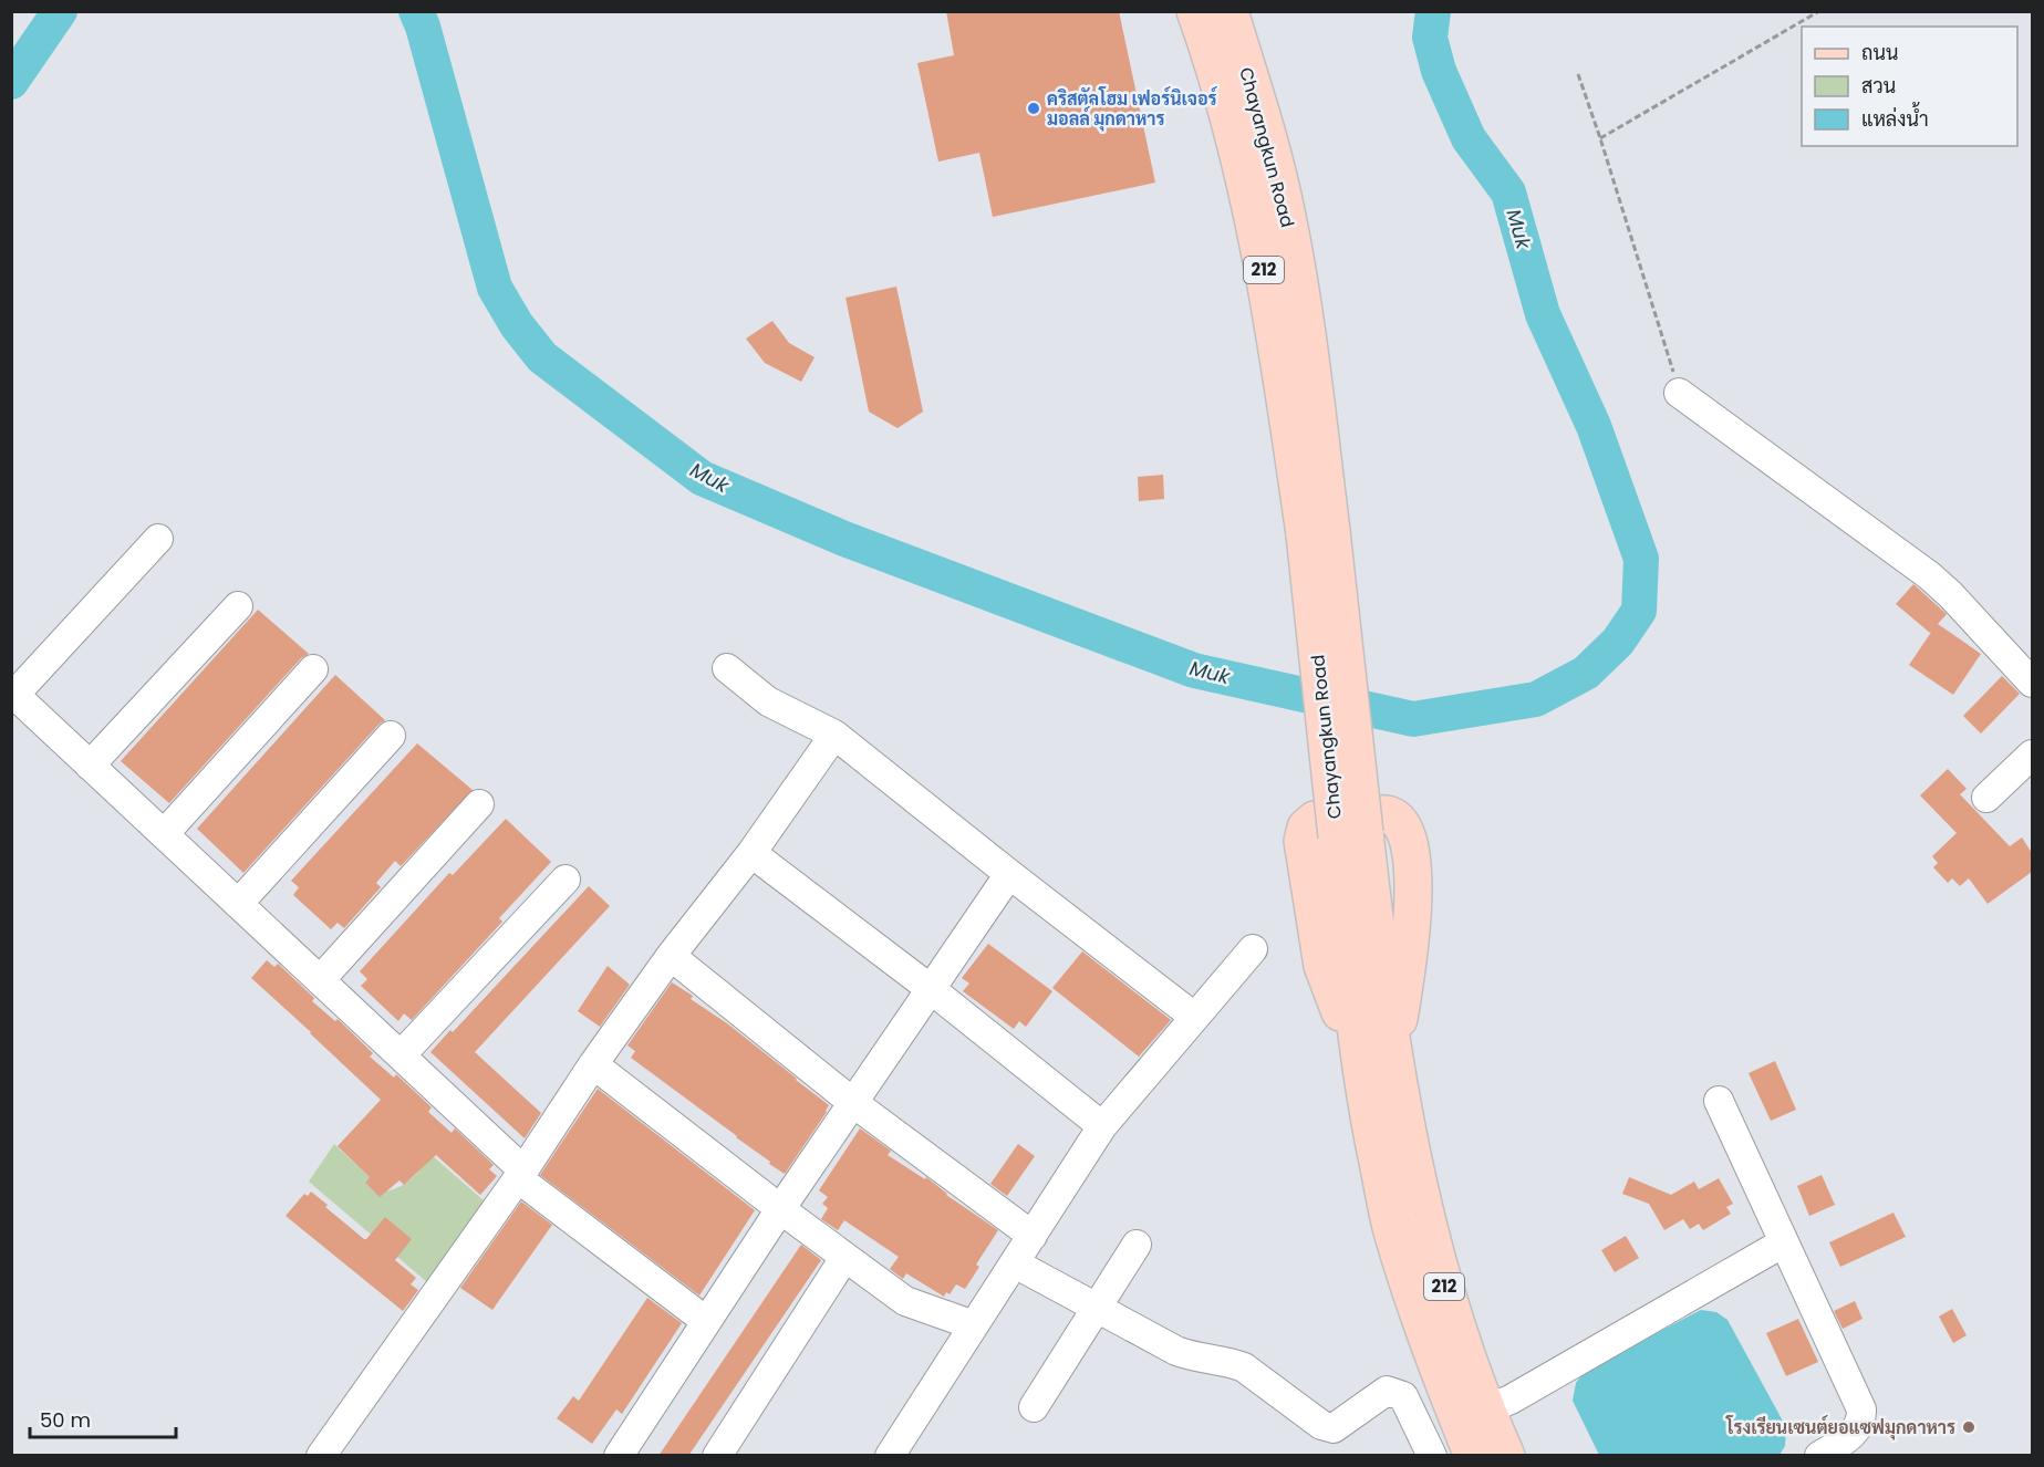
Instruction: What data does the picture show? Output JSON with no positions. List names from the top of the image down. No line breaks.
{"streets":{"main road":["Chayangkun Road","212"]},"water":["Muk"],"places":["คริสตัลโฮม เฟอร์นิเจอร์ มอลล์ มุกดาหาร","โรงเรียนเซนต์ยอแซฟมุกดาหาร"],"legend":["ถนน","สวน","แหล่งน้ำ"],"scale_bar":"50 m"}
